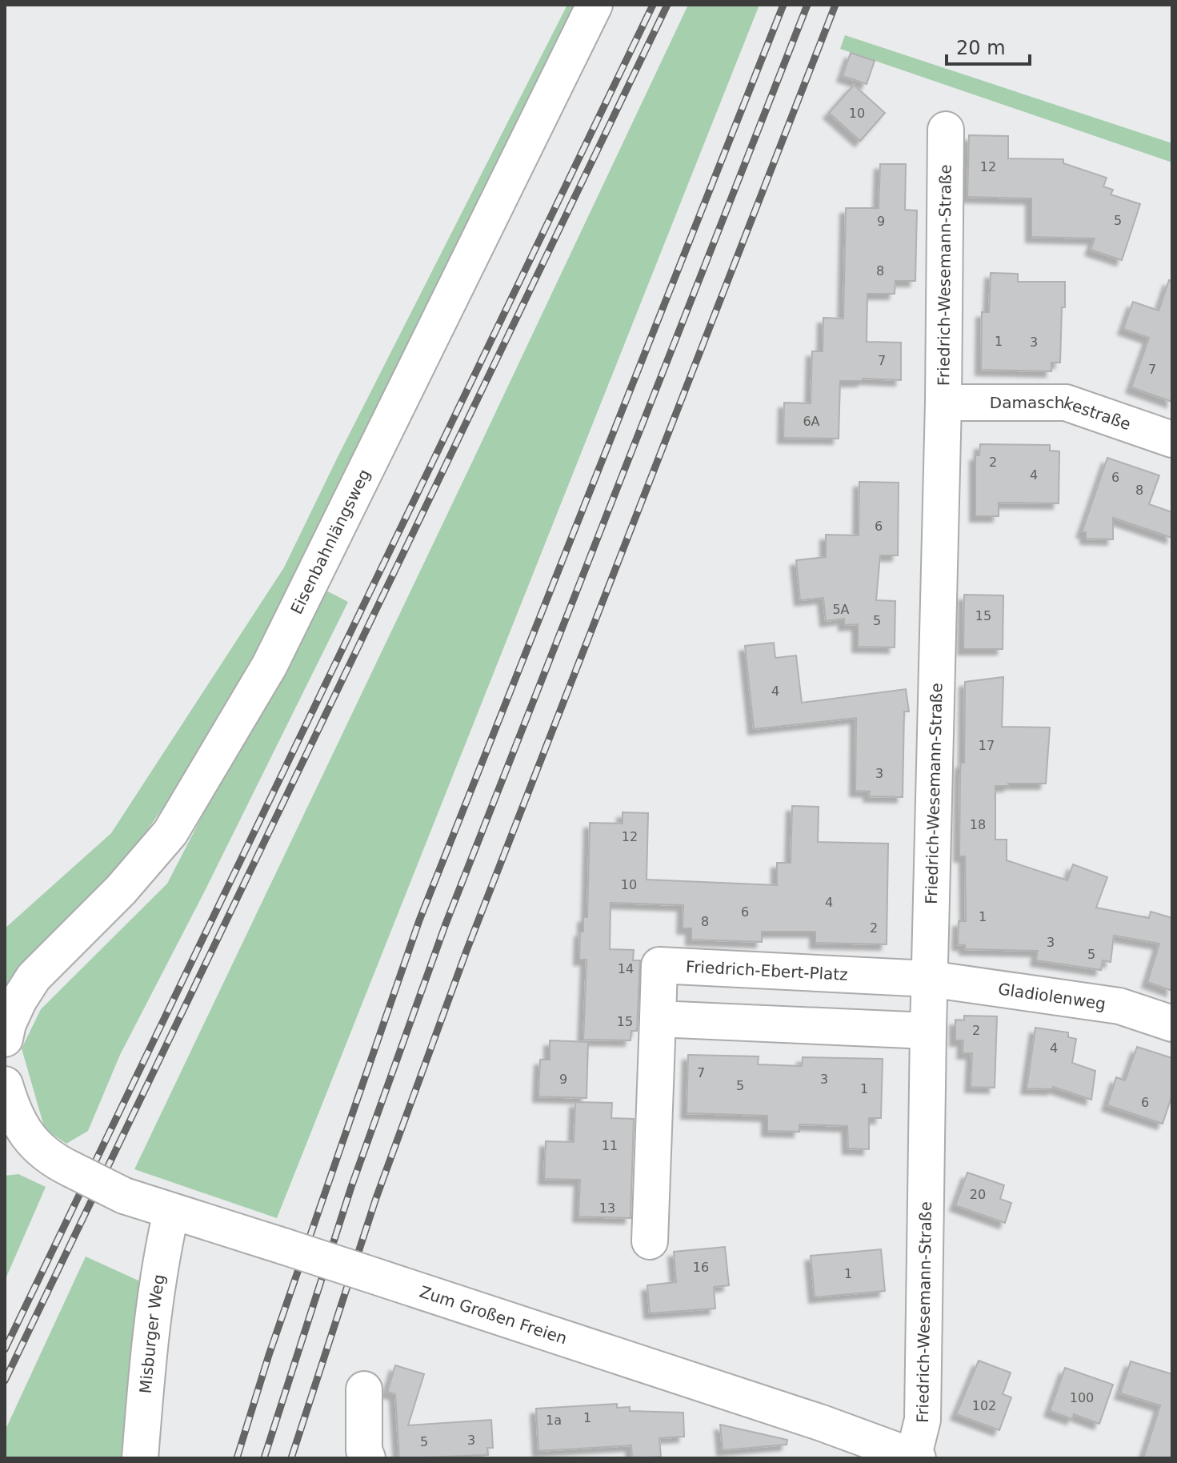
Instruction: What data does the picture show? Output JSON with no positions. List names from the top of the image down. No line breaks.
{"streets":{"street":["Friedrich-Wesemann-Straße","Damaschkestraße","Eisenbahnlängsweg","Friedrich-Ebert-Platz","Gladiolenweg","Zum Großen Freien","Misburger Weg"]},"crossings":[["Friedrich-Wesemann-Straße","Damaschkestraße"],["Friedrich-Wesemann-Straße","Friedrich-Ebert-Platz"],["Friedrich-Wesemann-Straße","Gladiolenweg"],["Friedrich-Wesemann-Straße","Zum Großen Freien"],["Friedrich-Ebert-Platz","Gladiolenweg"],["Zum Großen Freien","Misburger Weg"]],"house_numbers":["10","12","5","9","8","1","3","7","7","6A","2","4","6","8","6","5A","15","5","4","17","3","18","12","10","4","6","1","8","2","3","5","14","15","2","4","7","9","3","5","1","6","11","20","13","16","1","100","102","1","1a","3","5"],"scale_bar":"20 m"}
